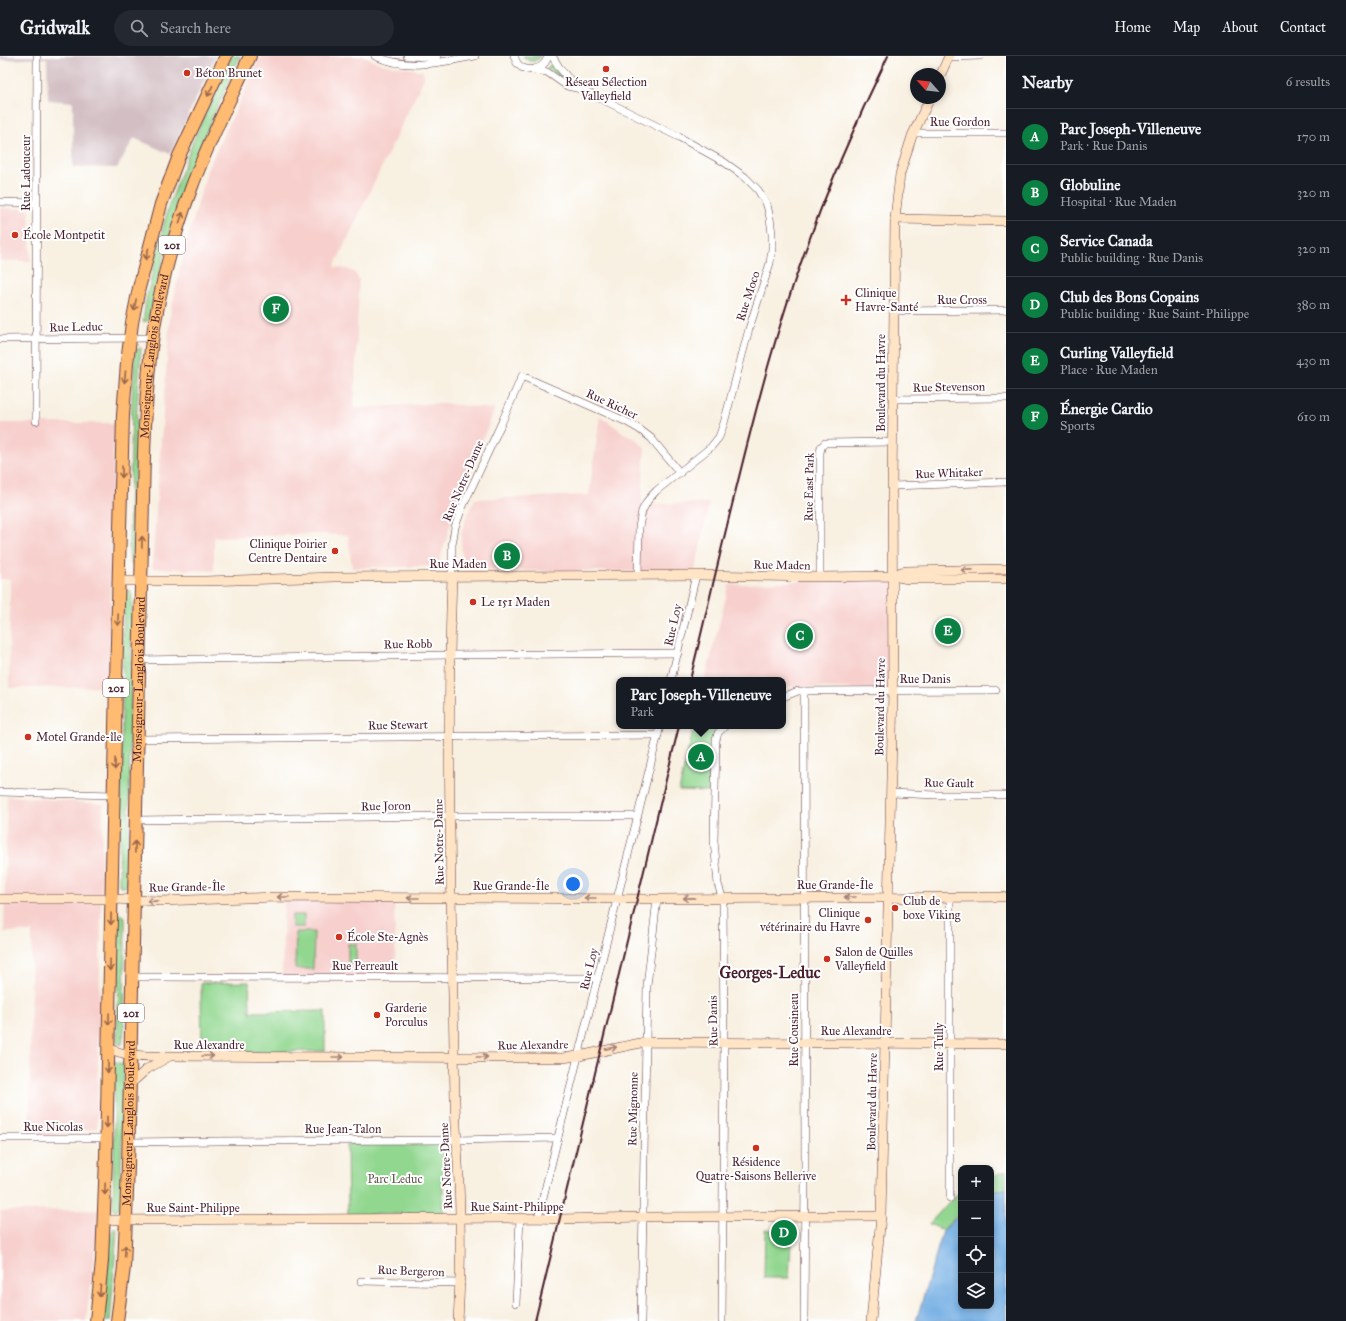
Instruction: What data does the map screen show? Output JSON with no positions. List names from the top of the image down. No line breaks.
{"streets":{"highway":["201","Monseigneur-Langlois Boulevard"],"street":["Rue Gordon","Rue Ladouceur","Rue Moco","Rue Cross","Rue Leduc","Boulevard du Havre","Rue Stevenson","Rue Richer","Rue Whitaker","Rue Notre-Dame","Rue East Park","Rue Maden","Rue Loy","Rue Robb","Rue Danis","Rue Stewart","Rue Gault","Rue Joron","Rue Grande-Île","Rue Perreault","Rue Cousineau","Rue Alexandre","Rue Tully","Rue Mignonne","Rue Nicolas","Rue Jean-Talon","Rue Saint-Philippe","Rue Bergeron"]},"crossings":[["Rue Gordon","Boulevard du Havre"],["Rue Ladouceur","Rue Leduc"],["Rue Moco","Rue Richer"],["Rue Moco","Rue Maden"],["Rue Cross","Boulevard du Havre"],["Rue Leduc","Monseigneur-Langlois Boulevard"],["Monseigneur-Langlois Boulevard","Rue Maden"],["Monseigneur-Langlois Boulevard","Rue Robb"],["Monseigneur-Langlois Boulevard","Rue Stewart"],["Monseigneur-Langlois Boulevard","Rue Joron"],["Monseigneur-Langlois Boulevard","Rue Grande-Île"],["Monseigneur-Langlois Boulevard","Rue Perreault"],["Monseigneur-Langlois Boulevard","Rue Alexandre"],["Monseigneur-Langlois Boulevard","Rue Nicolas"],["Monseigneur-Langlois Boulevard","Rue Jean-Talon"],["Monseigneur-Langlois Boulevard","Rue Saint-Philippe"],["Boulevard du Havre","Rue Stevenson"],["Boulevard du Havre","Rue Whitaker"],["Boulevard du Havre","Rue East Park"],["Boulevard du Havre","Rue Maden"],["Boulevard du Havre","Rue Danis"],["Boulevard du Havre","Rue Gault"],["Boulevard du Havre","Rue Grande-Île"],["Boulevard du Havre","Rue Alexandre"],["Boulevard du Havre","Rue Saint-Philippe"],["Rue Richer","Rue Notre-Dame"],["Rue Notre-Dame","Rue Maden"],["Rue Notre-Dame","Rue Robb"],["Rue Notre-Dame","Rue Stewart"],["Rue Notre-Dame","Rue Joron"],["Rue Notre-Dame","Rue Grande-Île"],["Rue Notre-Dame","Rue Perreault"],["Rue Notre-Dame","Rue Alexandre"],["Rue Notre-Dame","Rue Jean-Talon"],["Rue Notre-Dame","Rue Saint-Philippe"],["Rue Notre-Dame","Rue Bergeron"],["Rue East Park","Rue Maden"],["Rue Maden","Rue Loy"],["Rue Loy","Rue Robb"],["Rue Loy","Rue Stewart"],["Rue Loy","Rue Joron"],["Rue Loy","Rue Grande-Île"],["Rue Loy","Rue Perreault"],["Rue Loy","Rue Alexandre"],["Rue Loy","Rue Jean-Talon"],["Rue Loy","Rue Saint-Philippe"],["Rue Danis","Rue Grande-Île"],["Rue Danis","Rue Cousineau"],["Rue Danis","Rue Alexandre"],["Rue Danis","Rue Saint-Philippe"],["Rue Grande-Île","Rue Cousineau"],["Rue Grande-Île","Rue Tully"],["Rue Grande-Île","Rue Mignonne"],["Rue Cousineau","Rue Alexandre"],["Rue Cousineau","Rue Saint-Philippe"],["Rue Alexandre","Rue Tully"],["Rue Alexandre","Rue Mignonne"],["Rue Mignonne","Rue Saint-Philippe"]],"one_way":["Rue Grande-Île","Rue Alexandre"],"districts":["Georges-Leduc"],"parks":["Parc Leduc"],"places":{"other":["Réseau Sélection Valleyfield","Béton Brunet","École Montpetit","Clinique Poirier Centre Dentaire","Le 151 Maden","Motel Grande-île","Club de boxe Viking","Clinique vétérinaire du Havre","École Ste-Agnès","Salon de Quilles Valleyfield","Garderie Porculus","Résidence Quatre-Saisons Bellerive"],"health":["Clinique Havre-Santé"]},"north":"top left","page":{"header":"Gridwalk","search":"Search here","nav":["Home","Map","About","Contact"],"heading":["Nearby","6 results"],"list":[{"mark":"A","name":"Parc Joseph-Villeneuve","note":"Park · Rue Danis","value":"170 m"},{"mark":"B","name":"Globuline","note":"Hospital · Rue Maden","value":"320 m"},{"mark":"C","name":"Service Canada","note":"Public building · Rue Danis","value":"320 m"},{"mark":"D","name":"Club des Bons Copains","note":"Public building · Rue Saint-Philippe","value":"380 m"},{"mark":"E","name":"Curling Valleyfield","note":"Place · Rue Maden","value":"430 m"},{"mark":"F","name":"Énergie Cardio","note":"Sports","value":"610 m"}],"pins":["F","B","E","C","A","D"],"popup":["Parc Joseph-Villeneuve","Park"],"map_buttons":["+","−"]}}
